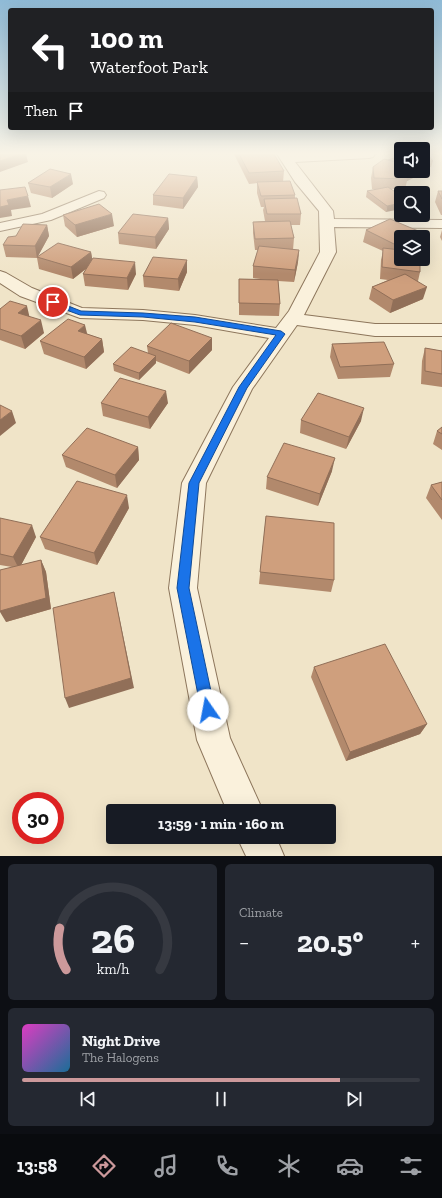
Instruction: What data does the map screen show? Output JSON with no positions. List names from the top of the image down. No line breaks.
{"page":{"turn":["100 m","Waterfoot Park"],"then":"Then","limit":"30","trip":"13:59 · 1 min · 160 m","tile":"Climate","heat":["−","20.5°","+"],"song":["Night Drive","The Halogens"],"tabs":"13:58","gauge":["26","km/h"]}}
